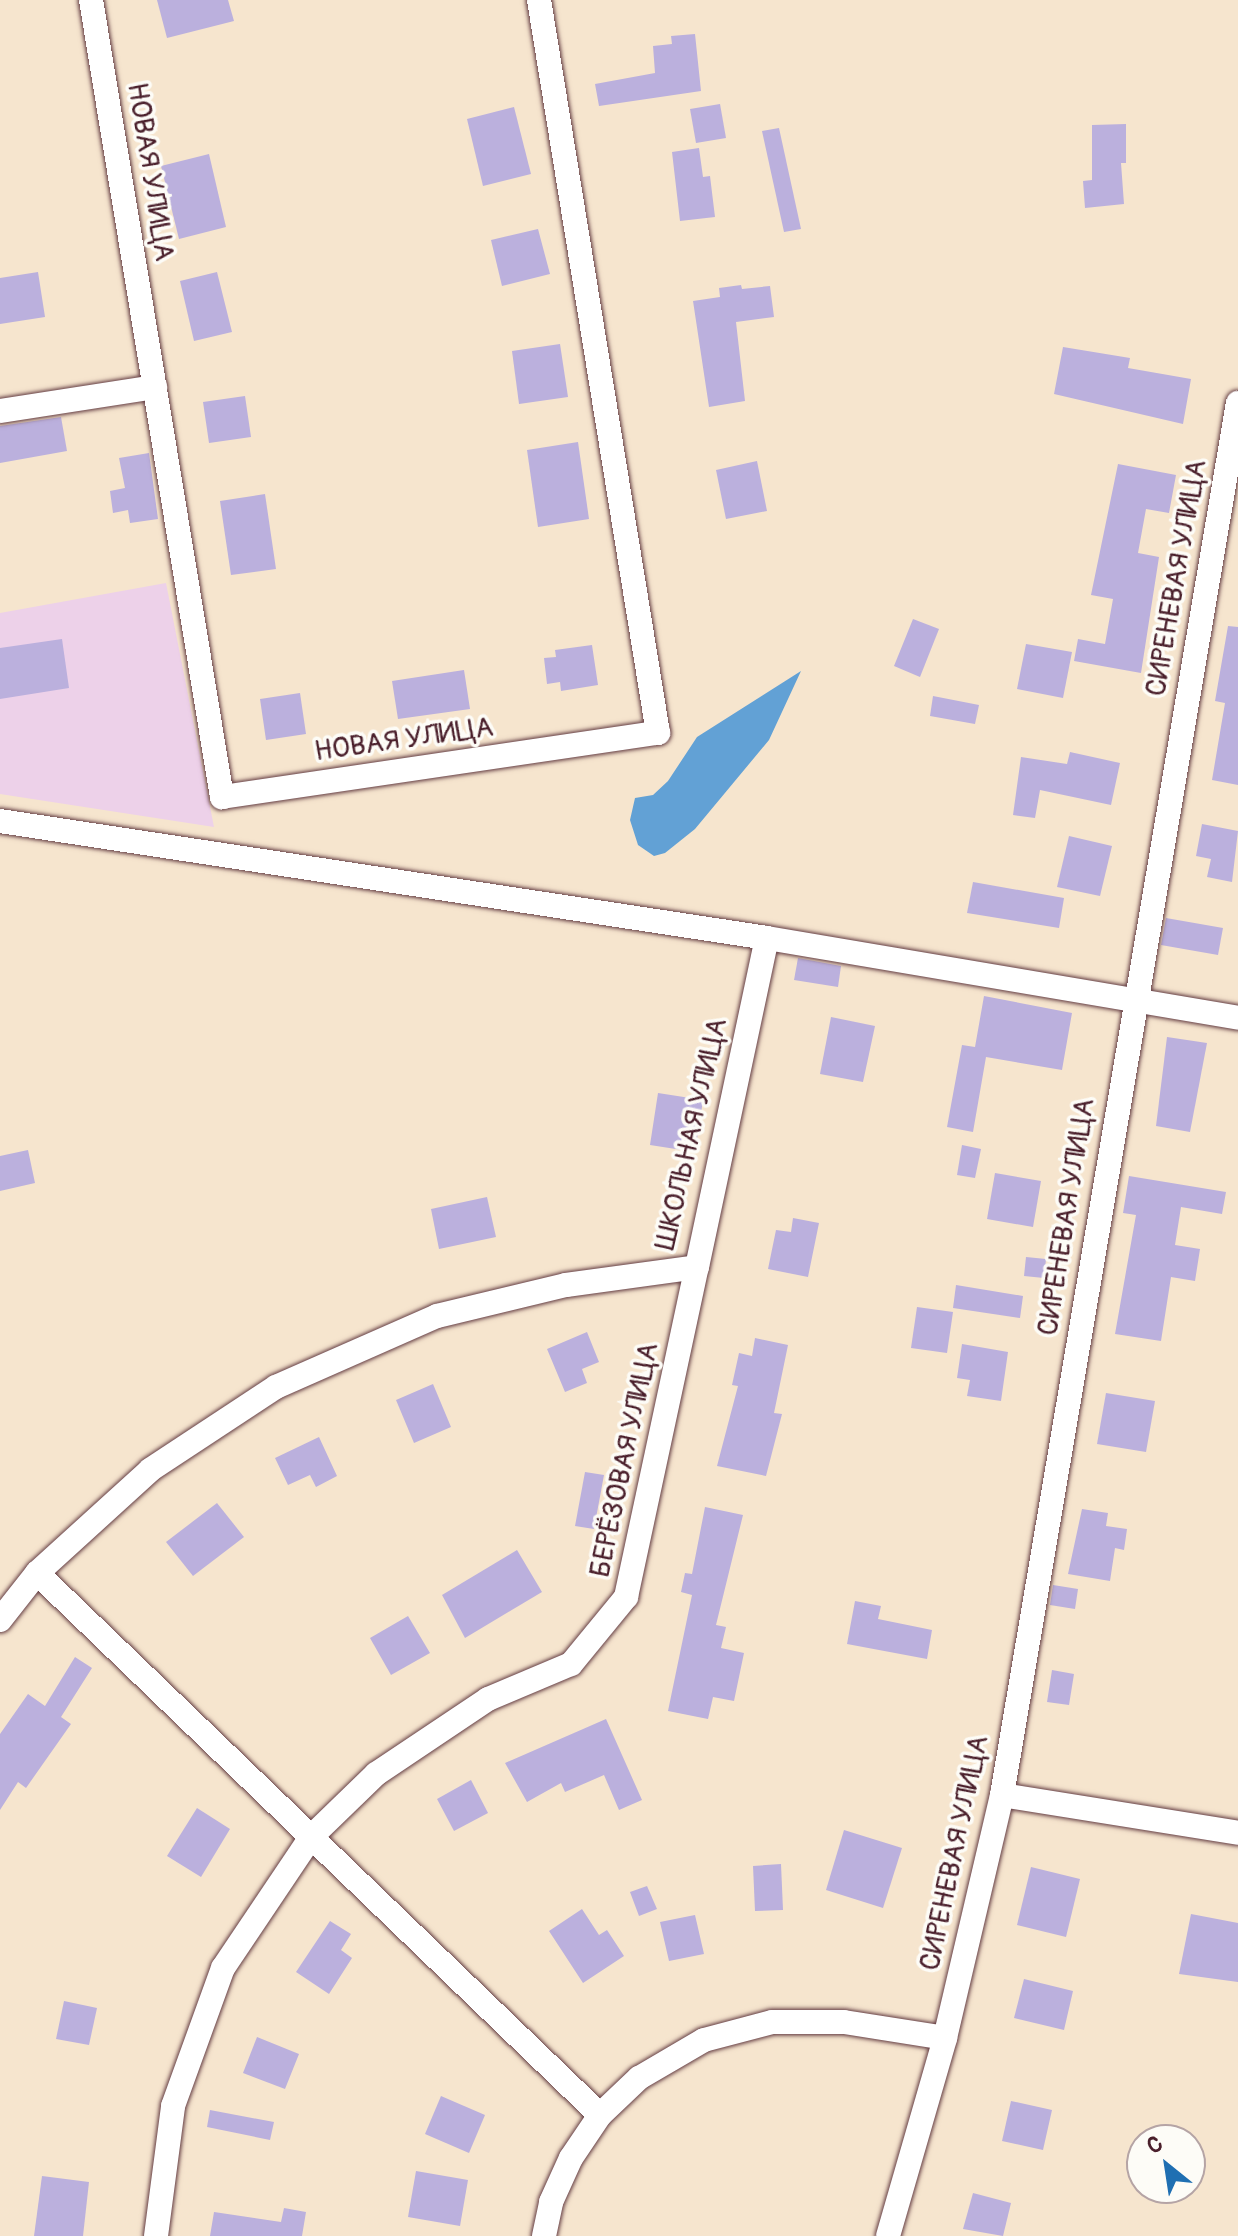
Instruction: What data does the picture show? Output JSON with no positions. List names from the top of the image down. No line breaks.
{"streets":{"street":["НОВАЯ УЛИЦА","СИРЕНЕВАЯ УЛИЦА","ШКОЛЬНАЯ УЛИЦА","БЕРЁЗОВАЯ УЛИЦА"]},"crossings":[["ШКОЛЬНАЯ УЛИЦА","БЕРЁЗОВАЯ УЛИЦА"]],"north":"top left"}
